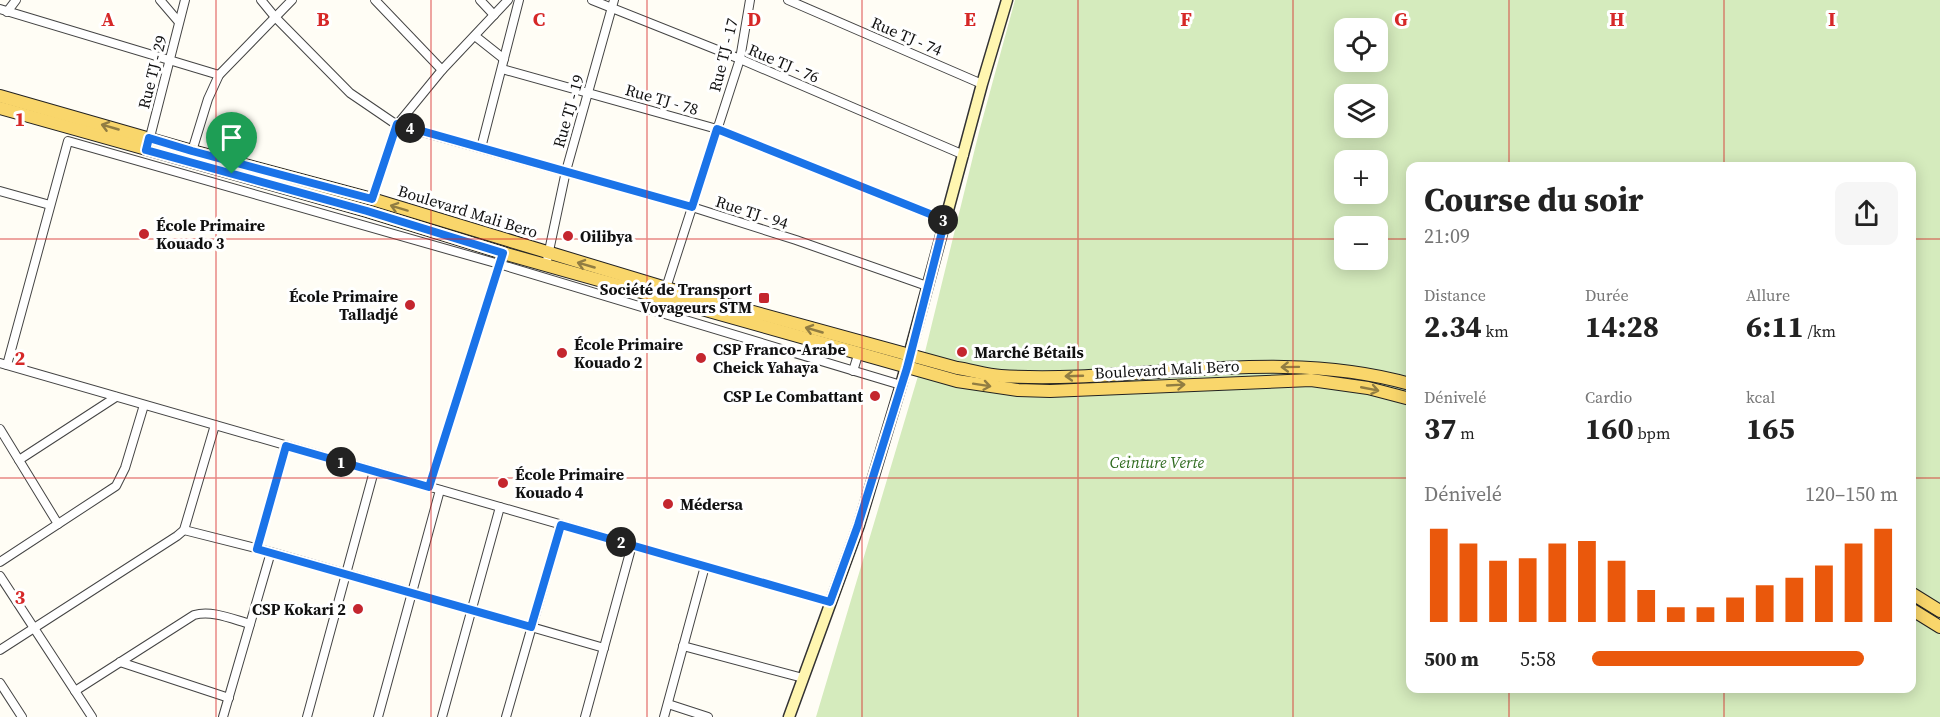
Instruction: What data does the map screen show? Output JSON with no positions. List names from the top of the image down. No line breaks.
{"streets":{"main road":["Boulevard Mali Bero"],"street":["Rue TJ - 74","Rue TJ - 17","Rue TJ - 76","Rue TJ - 29","Rue TJ - 78","Rue TJ - 19","Rue TJ - 94"]},"crossings":[["Rue TJ - 17","Rue TJ - 76"],["Rue TJ - 17","Rue TJ - 78"],["Rue TJ - 17","Boulevard Mali Bero"],["Rue TJ - 17","Rue TJ - 94"],["Rue TJ - 76","Rue TJ - 19"],["Rue TJ - 29","Boulevard Mali Bero"],["Rue TJ - 78","Rue TJ - 19"],["Rue TJ - 19","Boulevard Mali Bero"],["Rue TJ - 19","Rue TJ - 94"]],"parks":["Ceinture Verte"],"places":{"other":["École Primaire Kouado 3","Oilibya","École Primaire Talladjé","Marché Bétails","École Primaire Kouado 2","CSP Franco-Arabe Cheick Yahaya","CSP Le Combattant","École Primaire Kouado 4","Médersa","CSP Kokari 2"],"transit":["Société de Transport Voyageurs STM"]},"page":{"map_buttons":["+","−"],"pins":["4","3","1","2"],"heading":["Course du soir","21:09"],"stats":[["Distance","2.34 km"],["Durée","14:28"],["Allure","6:11 /km"],["Dénivelé","37 m"],["Cardio","160 bpm"],["kcal","165"]],"chart":["Dénivelé","120–150 m"],"list":[{"name":"500 m","note":"5:58"}]},"grid":{"columns":["A","B","C","D","E","F","G","H","I"],"rows":["1","2","3"]}}
